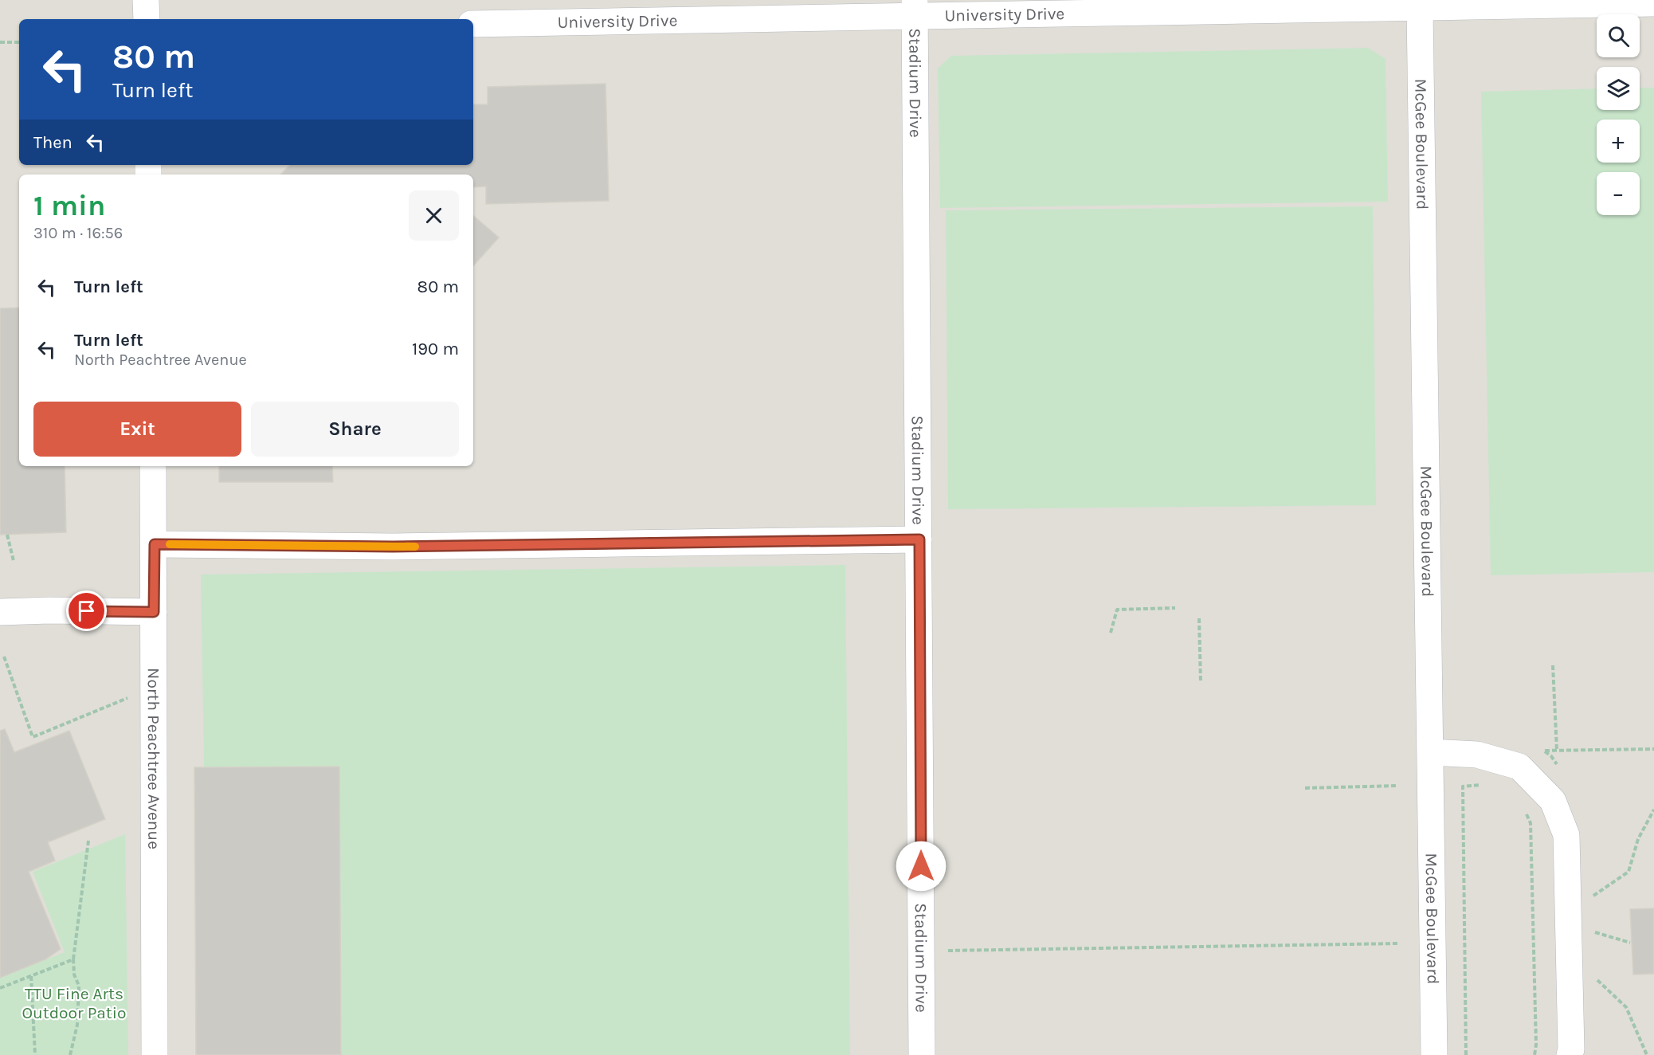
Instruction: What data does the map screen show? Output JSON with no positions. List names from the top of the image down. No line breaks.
{"streets":{"street":["University Drive","Stadium Drive","McGee Boulevard","North Peachtree Avenue"]},"crossings":[["University Drive","Stadium Drive"],["University Drive","McGee Boulevard"]],"parks":["TTU Fine Arts Outdoor Patio"],"page":{"map_buttons":["+","−"],"turn":["80 m","Turn left"],"then":"Then","heading":["1 min","310 m · 16:56"],"list":[{"name":"Turn left","value":"80 m"},{"name":"Turn left","note":"North Peachtree Avenue","value":"190 m"}],"buttons":["Exit","Share"]}}
